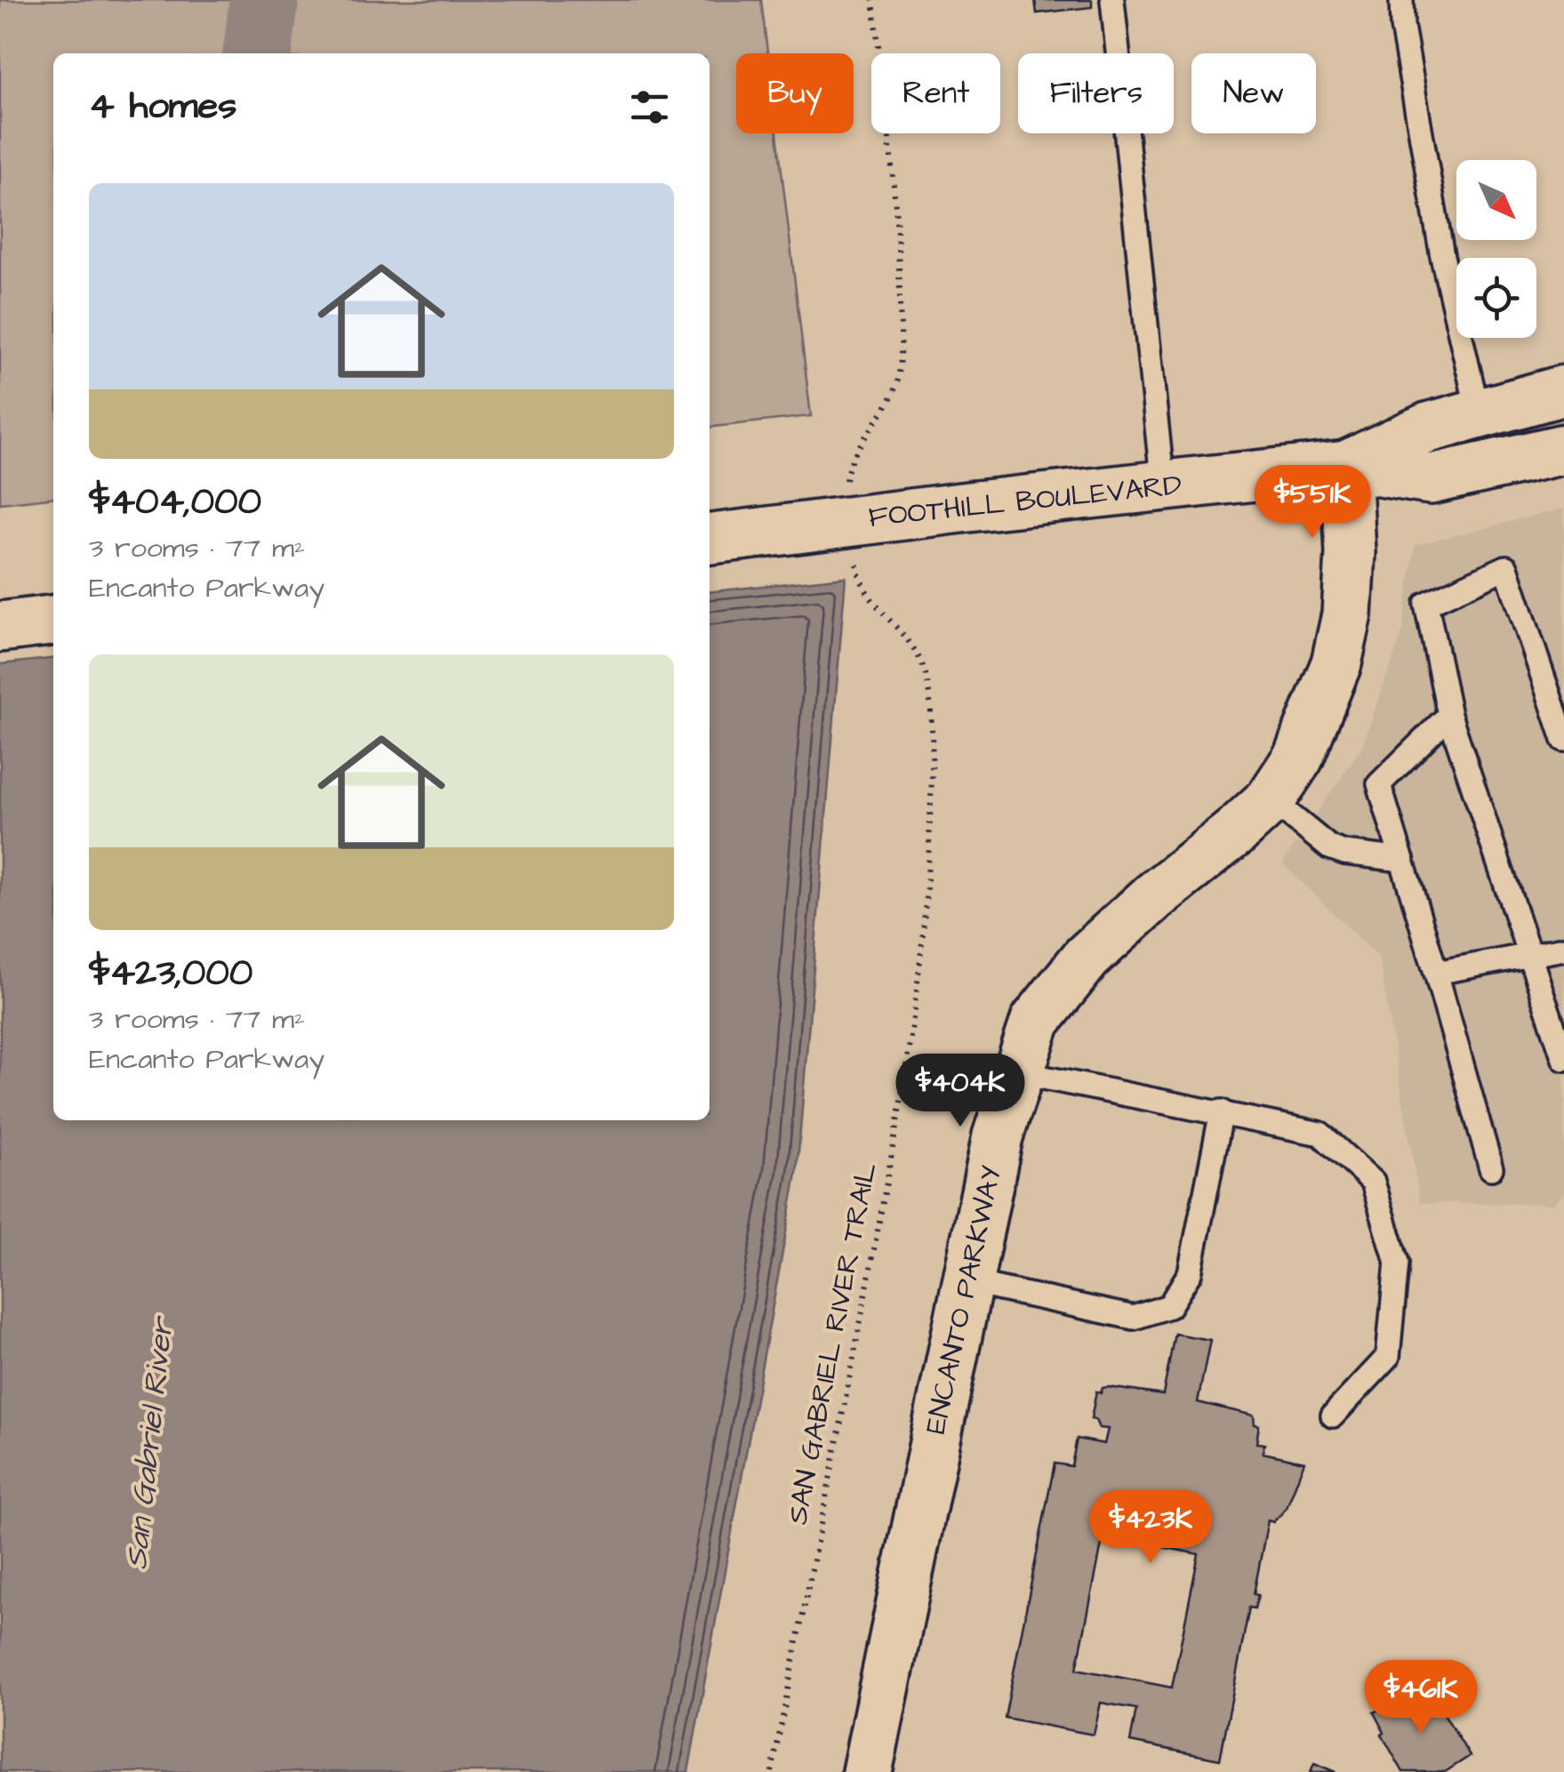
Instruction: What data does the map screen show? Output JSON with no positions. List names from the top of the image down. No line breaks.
{"streets":{"street":["FOOTHILL BOULEVARD","ENCANTO PARKWAY"],"path":["SAN GABRIEL RIVER TRAIL"]},"crossings":[["FOOTHILL BOULEVARD","ENCANTO PARKWAY"]],"water":["San Gabriel River"],"north":"bottom right","page":{"chip":["Buy","Rent","Filters","New"],"heading":"4 homes","list":[{"name":"$404,000","note":"3 rooms · 77 m² · Encanto Parkway"},{"name":"$423,000","note":"3 rooms · 77 m² · Encanto Parkway"}],"price":["$551K","$404K","$423K","$461K"]}}
